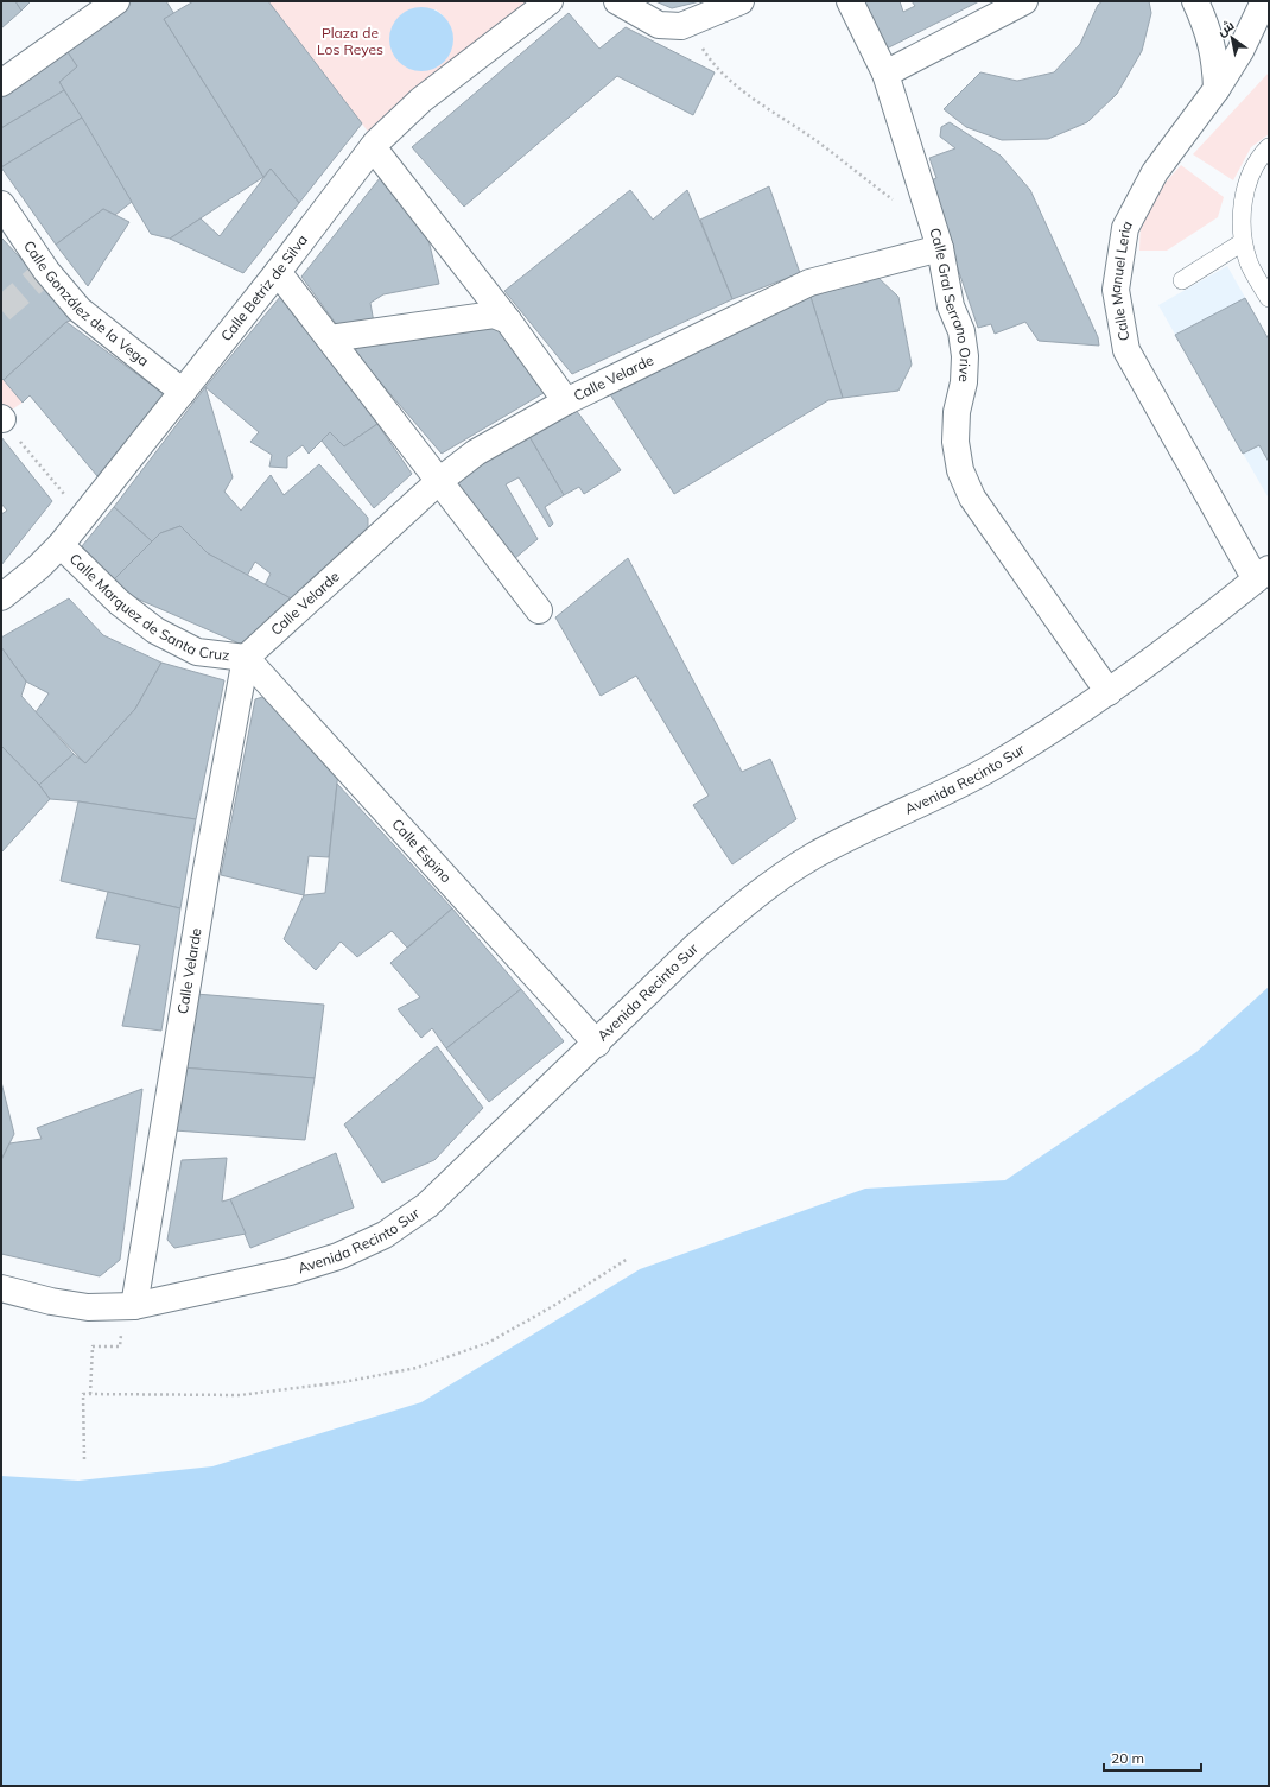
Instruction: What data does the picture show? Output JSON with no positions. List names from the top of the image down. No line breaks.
{"streets":{"street":["Calle Manuel Leria","Calle Betriz de Silva","Calle González de la Vega","Calle Gral Serrano Orive","Calle Velarde","Calle Marquez de Santa Cruz","Avenida Recinto Sur","Calle Espino"]},"crossings":[["Calle Manuel Leria","Avenida Recinto Sur"],["Calle Betriz de Silva","Calle González de la Vega"],["Calle Betriz de Silva","Calle Marquez de Santa Cruz"],["Calle Gral Serrano Orive","Calle Velarde"],["Calle Gral Serrano Orive","Avenida Recinto Sur"],["Calle Velarde","Calle Marquez de Santa Cruz"],["Calle Velarde","Avenida Recinto Sur"],["Calle Velarde","Calle Espino"],["Calle Marquez de Santa Cruz","Calle Espino"],["Avenida Recinto Sur","Calle Espino"]],"parks":["Plaza de Los Reyes"],"scale_bar":"20 m","north":"top left"}
